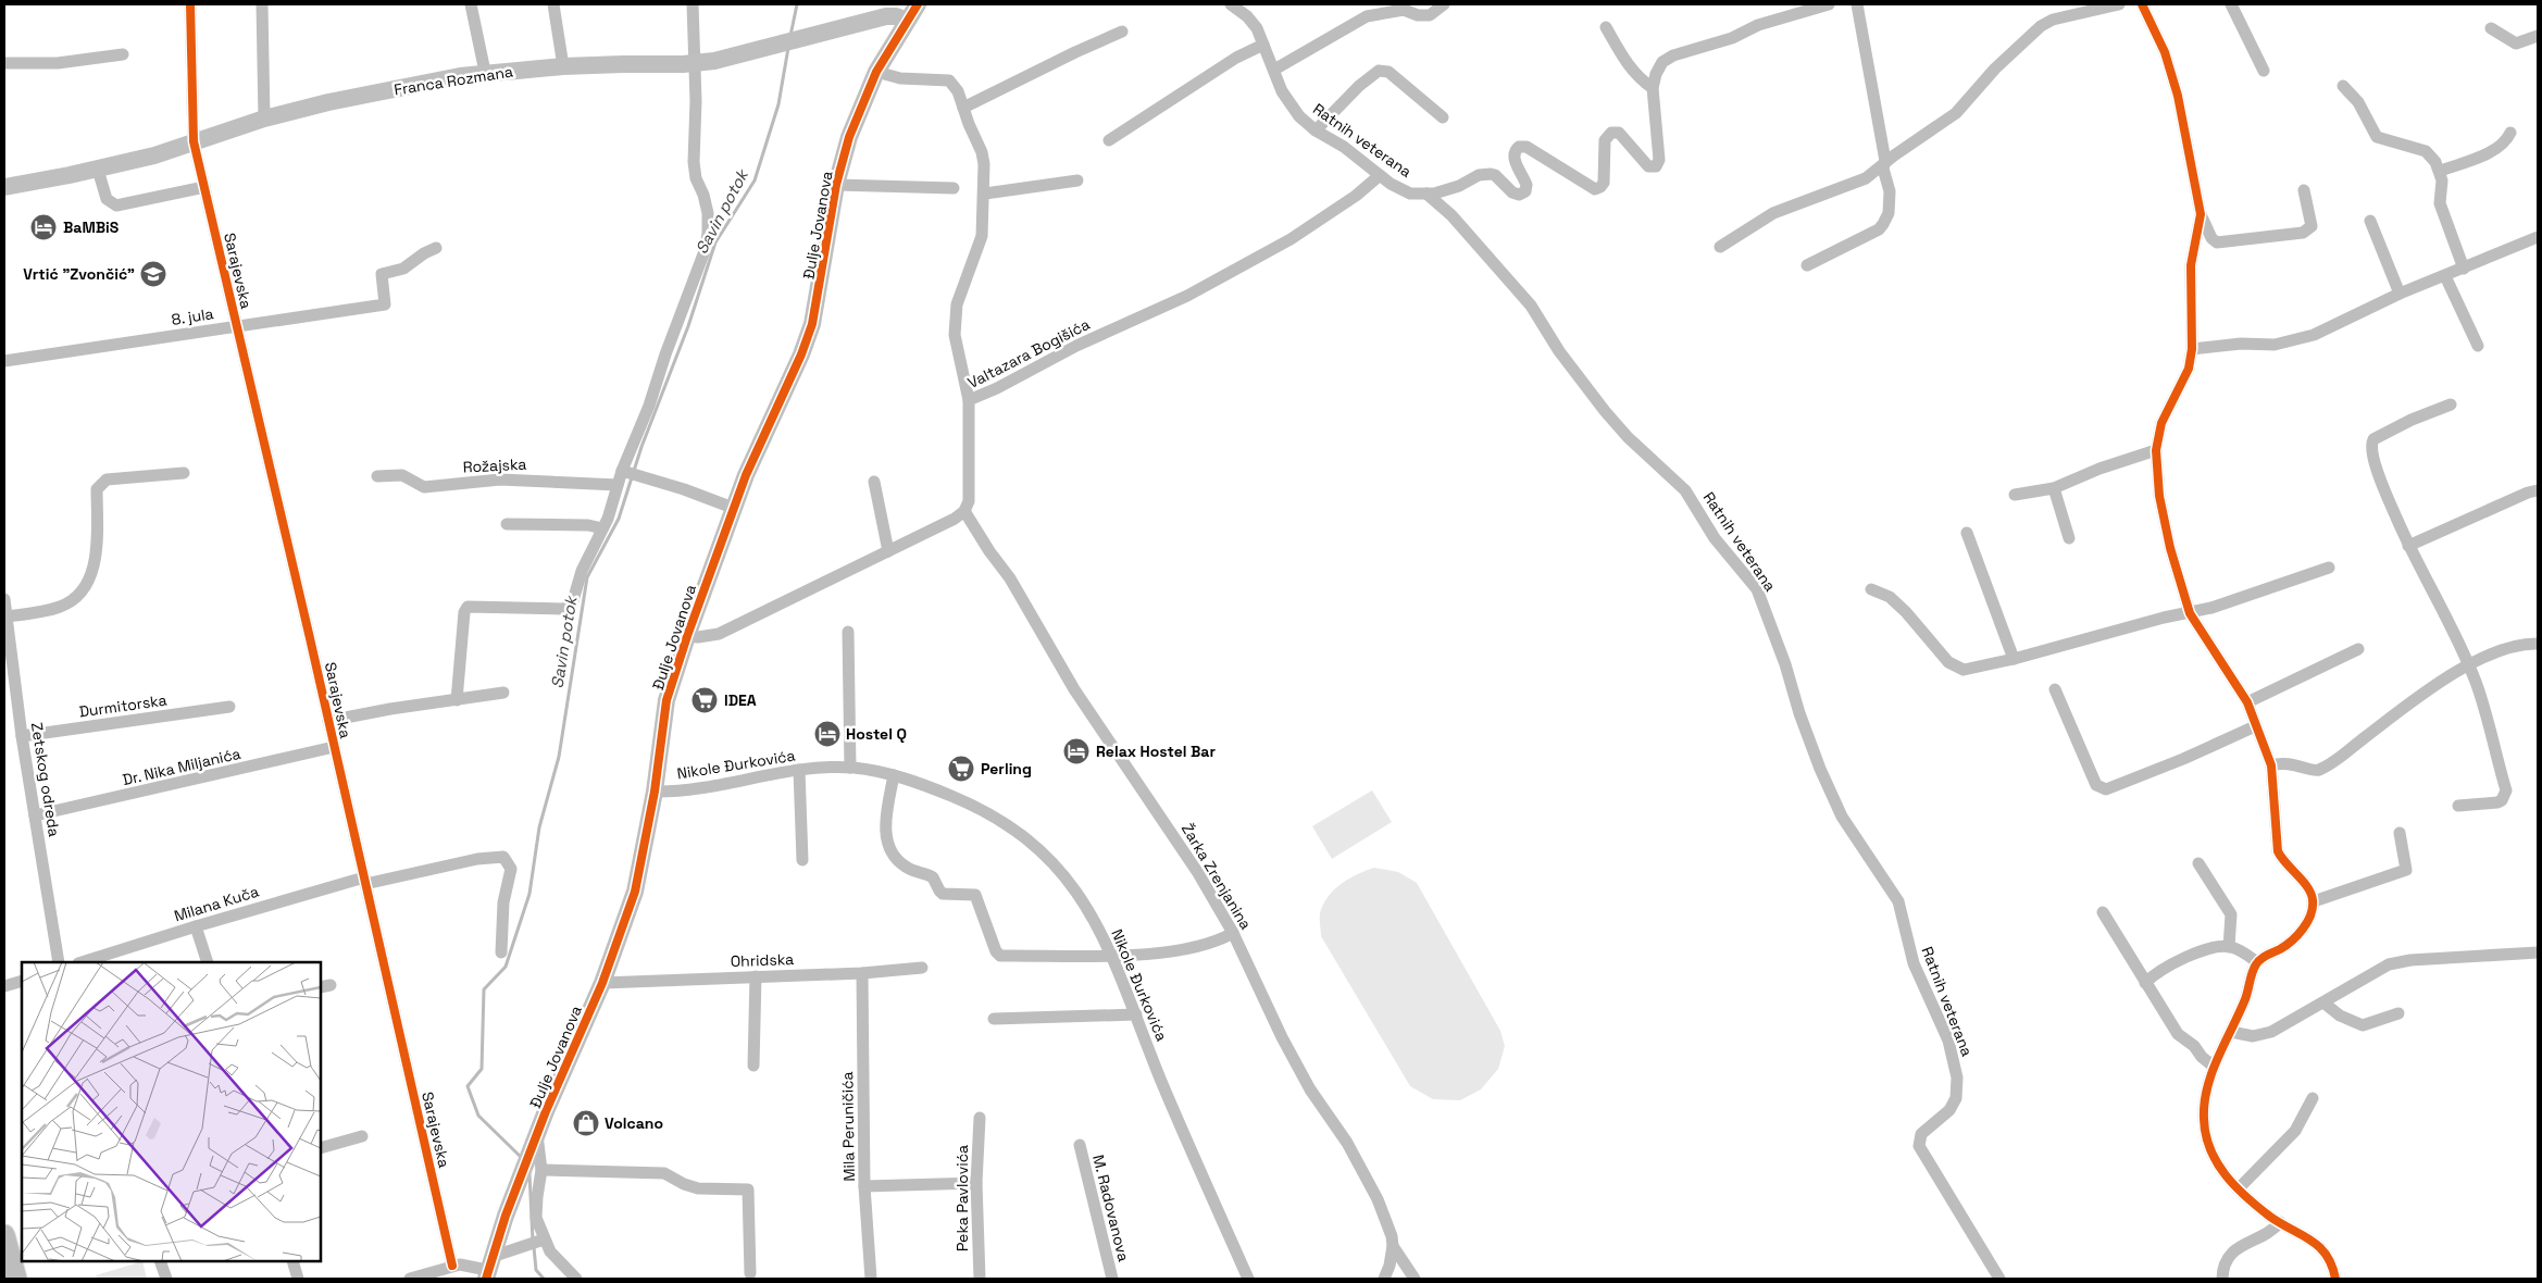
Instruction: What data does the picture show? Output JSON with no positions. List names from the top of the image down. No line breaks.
{"streets":{"street":["Franca Rozmana","Ratnih veterana","Đulje Jovanova","Sarajevska","8. jula","Valtazara Bogišića","Rožajska","Durmitorska","Nikole Đurkovića","Dr. Nika Miljanića","Zetskog odreda","Žarka Zrenjanina","Milana Kuča","Ohridska","Mila Peruničića","Peka Pavlovića","M. Radovanova"]},"crossings":[["Franca Rozmana","Đulje Jovanova"],["Franca Rozmana","Sarajevska"],["Ratnih veterana","Valtazara Bogišića"],["Đulje Jovanova","Nikole Đurkovića"],["Đulje Jovanova","Ohridska"],["Sarajevska","8. jula"],["Sarajevska","Dr. Nika Miljanića"],["Sarajevska","Milana Kuča"],["Valtazara Bogišića","Žarka Zrenjanina"],["Durmitorska","Zetskog odreda"],["Dr. Nika Miljanića","Zetskog odreda"],["Ohridska","Mila Peruničića"]],"water":["Savin potok"],"places":{"hotel":["BaMBiS","Hostel Q","Relax Hostel Bar"],"school or university":["Vrtić \"Zvončić\""],"supermarket":["IDEA","Perling"],"shop":["Volcano"]}}
